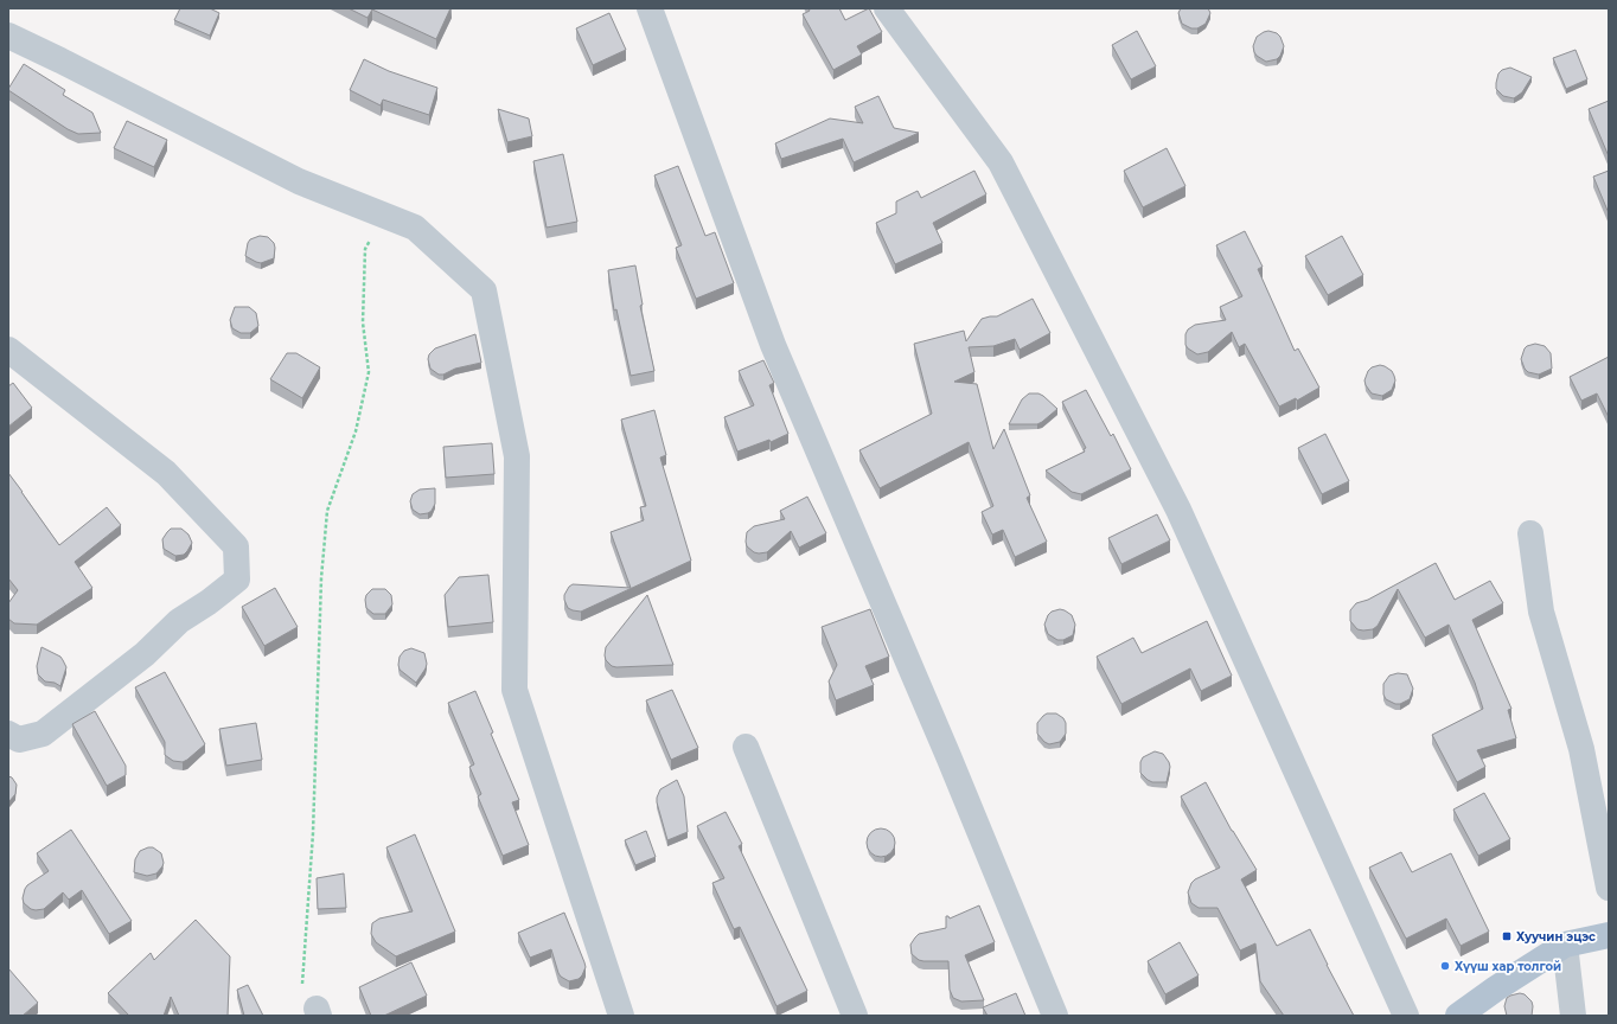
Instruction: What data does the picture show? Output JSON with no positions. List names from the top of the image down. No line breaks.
{"places":{"transit":["Хуучин эцэс"],"other":["Хүүш хар толгой"]}}
